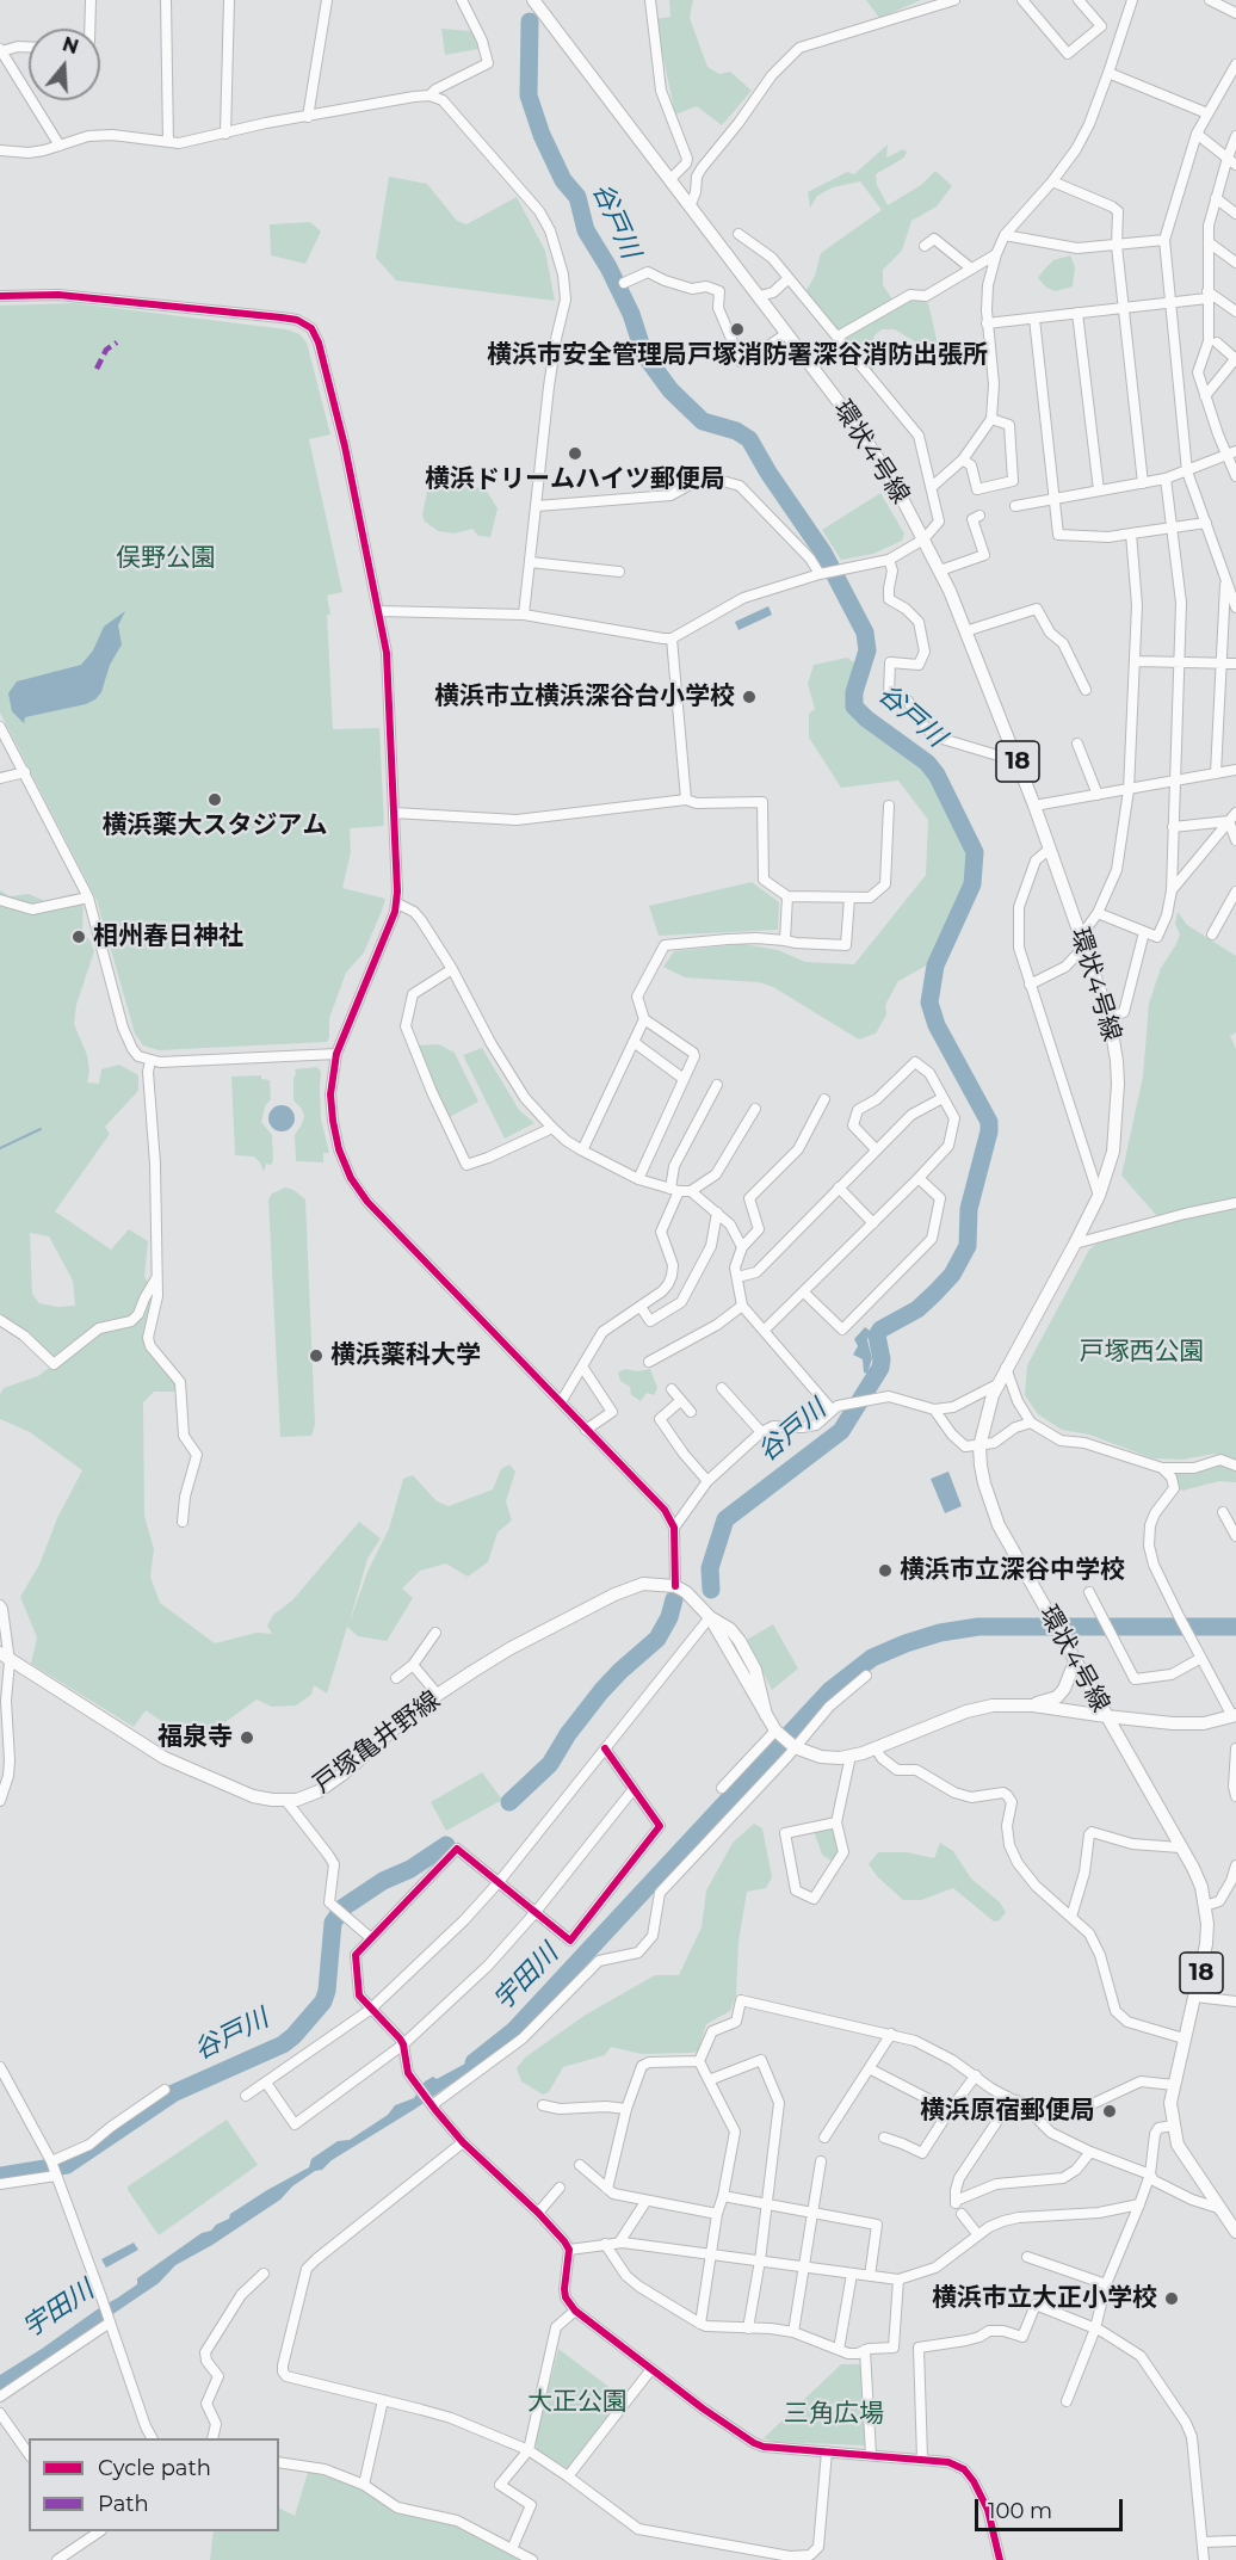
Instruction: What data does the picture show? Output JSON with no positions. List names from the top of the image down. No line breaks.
{"streets":{"main road":["環状4号線","18","戸塚亀井野線"]},"water":["谷戸川","宇田川"],"parks":["俣野公園","戸塚西公園","大正公園","三角広場"],"places":["横浜市安全管理局戸塚消防署深谷消防出張所","横浜ドリームハイツ郵便局","横浜市立横浜深谷台小学校","横浜薬大スタジアム","相州春日神社","横浜薬科大学","横浜市立深谷中学校","福泉寺","横浜原宿郵便局","横浜市立大正小学校"],"legend":["Cycle path","Path"],"scale_bar":"100 m","north":"top"}
